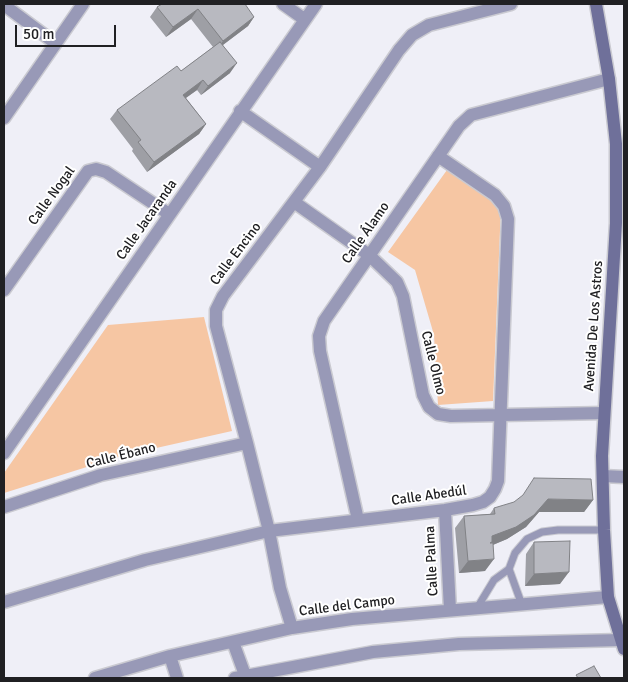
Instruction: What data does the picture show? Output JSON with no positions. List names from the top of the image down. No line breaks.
{"streets":{"main road":["Avenida De Los Astros"],"street":["Calle Nogal","Calle Jacaranda","Calle Álamo","Calle Encino","Calle Olmo","Calle Ébano","Calle Abedúl","Calle Palma","Calle del Campo"]},"crossings":[["Calle Nogal","Calle Jacaranda"],["Calle Álamo","Avenida De Los Astros"],["Calle Álamo","Calle Olmo"],["Calle Álamo","Calle Abedúl"],["Calle Encino","Calle Olmo"],["Calle Encino","Calle Ébano"],["Calle Encino","Calle Abedúl"],["Calle Encino","Calle del Campo"],["Avenida De Los Astros","Calle Olmo"],["Avenida De Los Astros","Calle del Campo"],["Calle Olmo","Calle Abedúl"],["Calle Abedúl","Calle Palma"],["Calle Palma","Calle del Campo"]],"scale_bar":"50 m"}
